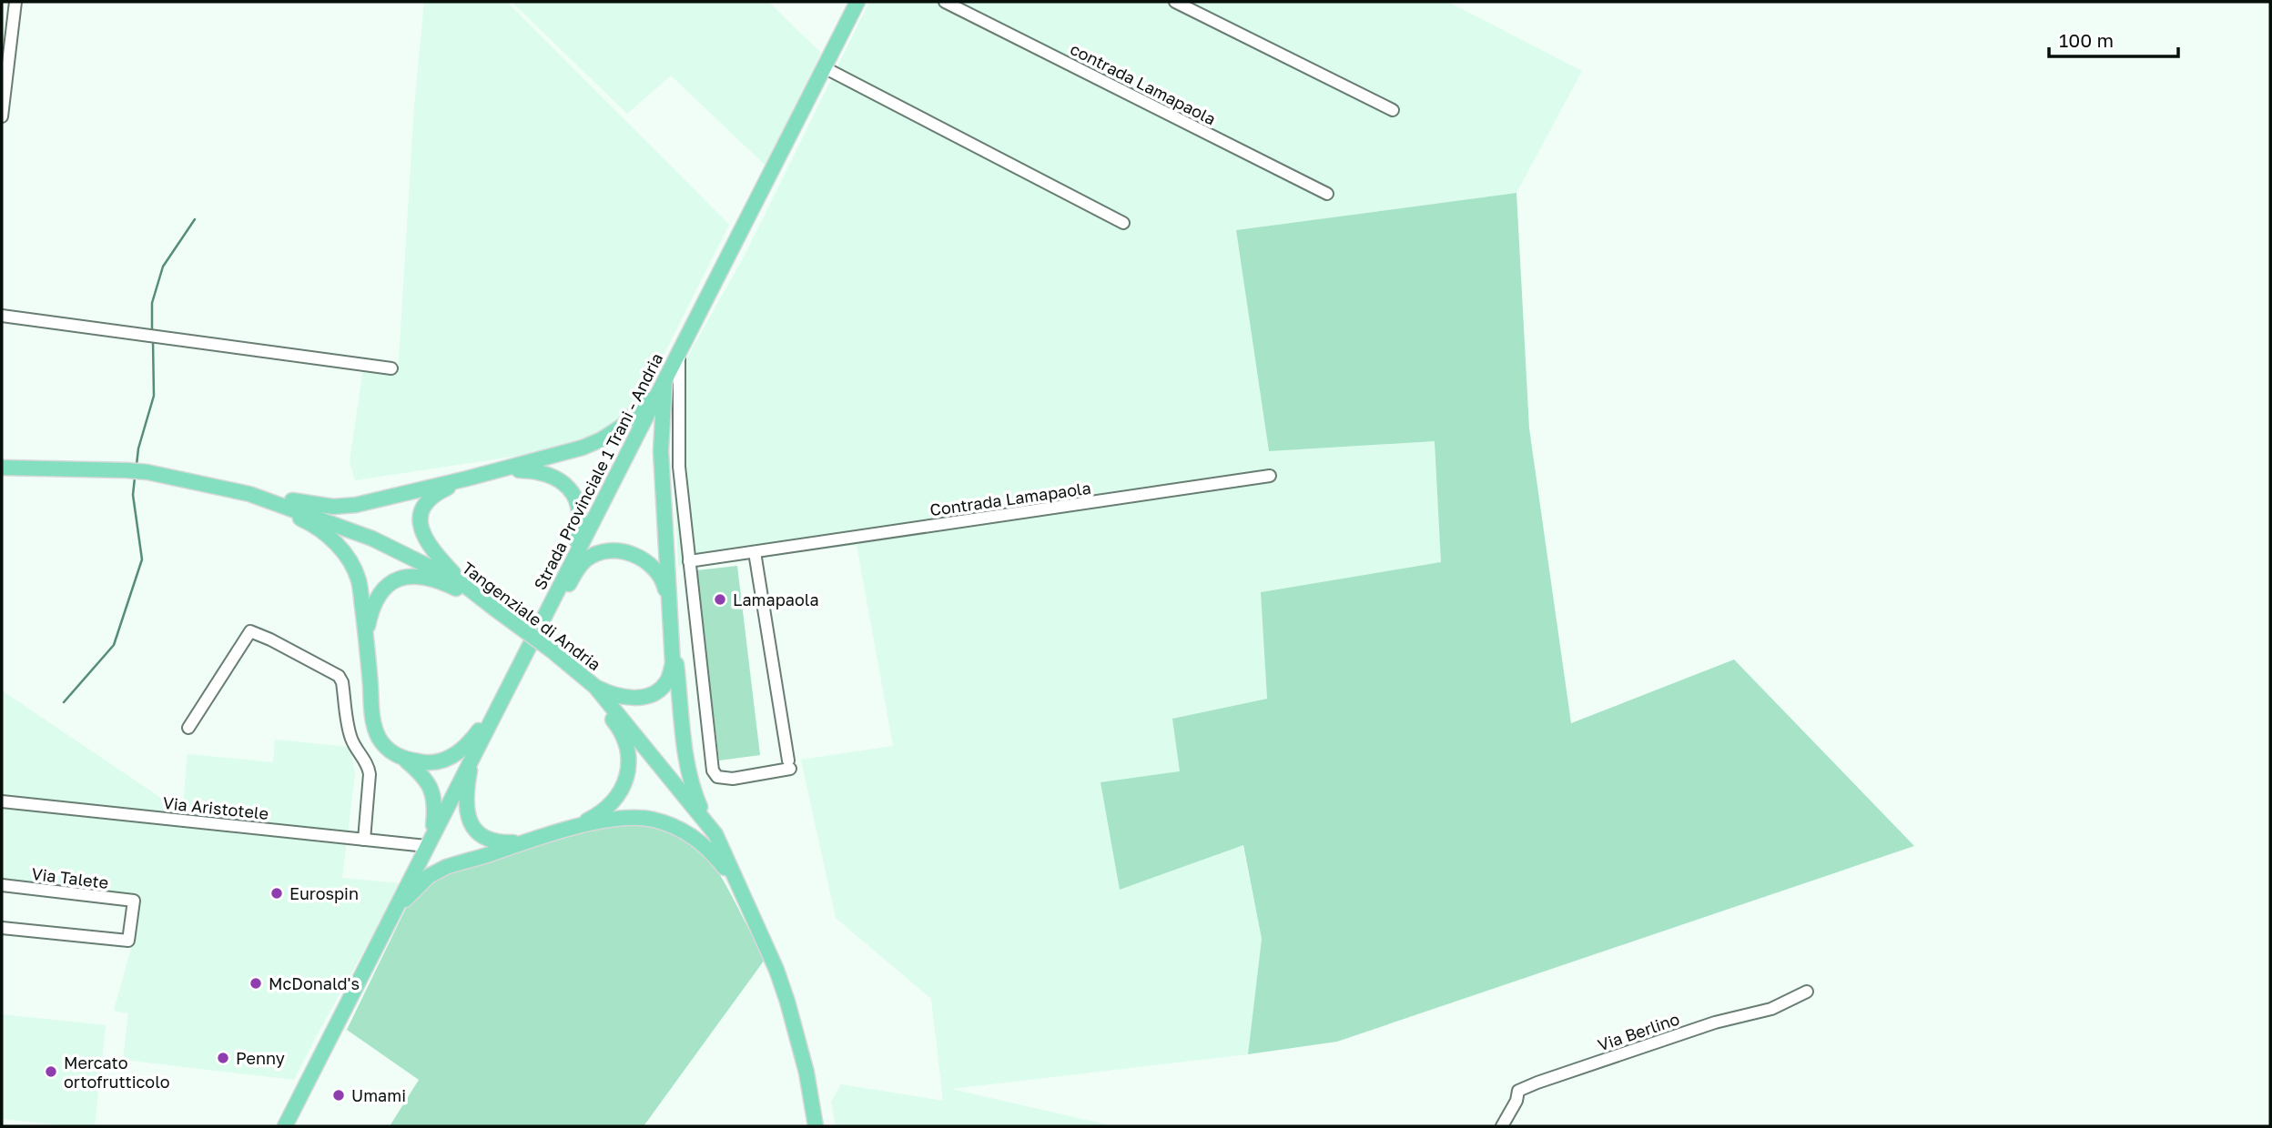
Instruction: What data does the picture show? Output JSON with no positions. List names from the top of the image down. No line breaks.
{"streets":{"main road":["Strada Provinciale 1 Trani - Andria","Tangenziale di Andria"],"street":["contrada Lamapaola","Contrada Lamapaola","Via Aristotele","Via Talete","Via Berlino"]},"crossings":[["Strada Provinciale 1 Trani - Andria","Via Aristotele"]],"places":["Lamapaola","Eurospin","McDonald's","Penny","Mercato ortofrutticolo","Umami"],"scale_bar":"100 m"}
